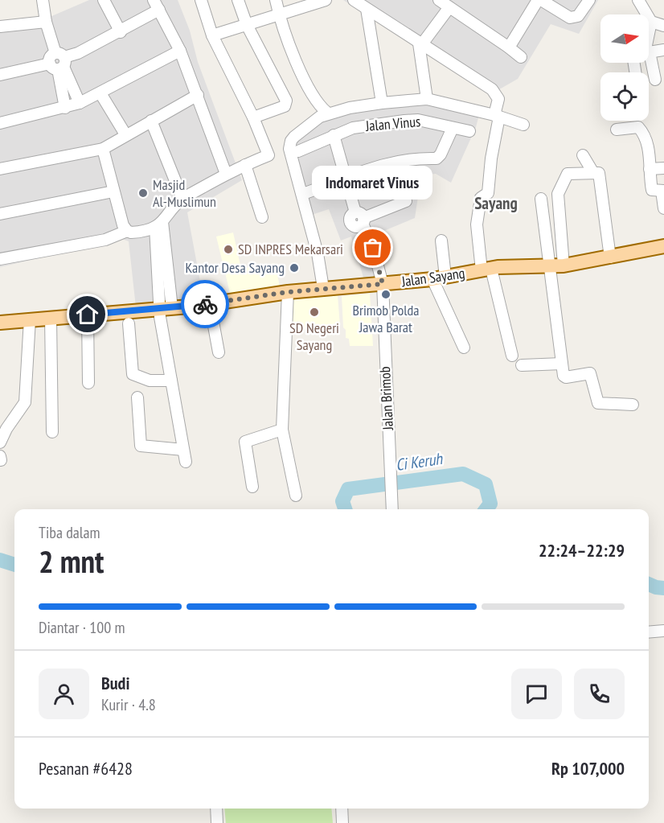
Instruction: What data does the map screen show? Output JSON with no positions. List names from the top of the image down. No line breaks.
{"streets":{"main road":["Jalan Sayang"],"street":["Jalan Vinus","Jalan Brimob"]},"crossings":[["Jalan Sayang","Jalan Brimob"]],"districts":["Sayang"],"water":["Ci Keruh"],"places":["Masjid Al-Muslimun","Indomaret Vinus","SD INPRES Mekarsari","Kantor Desa Sayang","Brimob Polda Jawa Barat","SD Negeri Sayang"],"north":"right","page":{"bubble":"Indomaret Vinus","heading":["2 mnt","Tiba dalam","22:24–22:29"],"panel":["Budi","Kurir · 4.8","Pesanan #6428","Rp 107,000"],"bar":"Diantar · 100 m"}}
